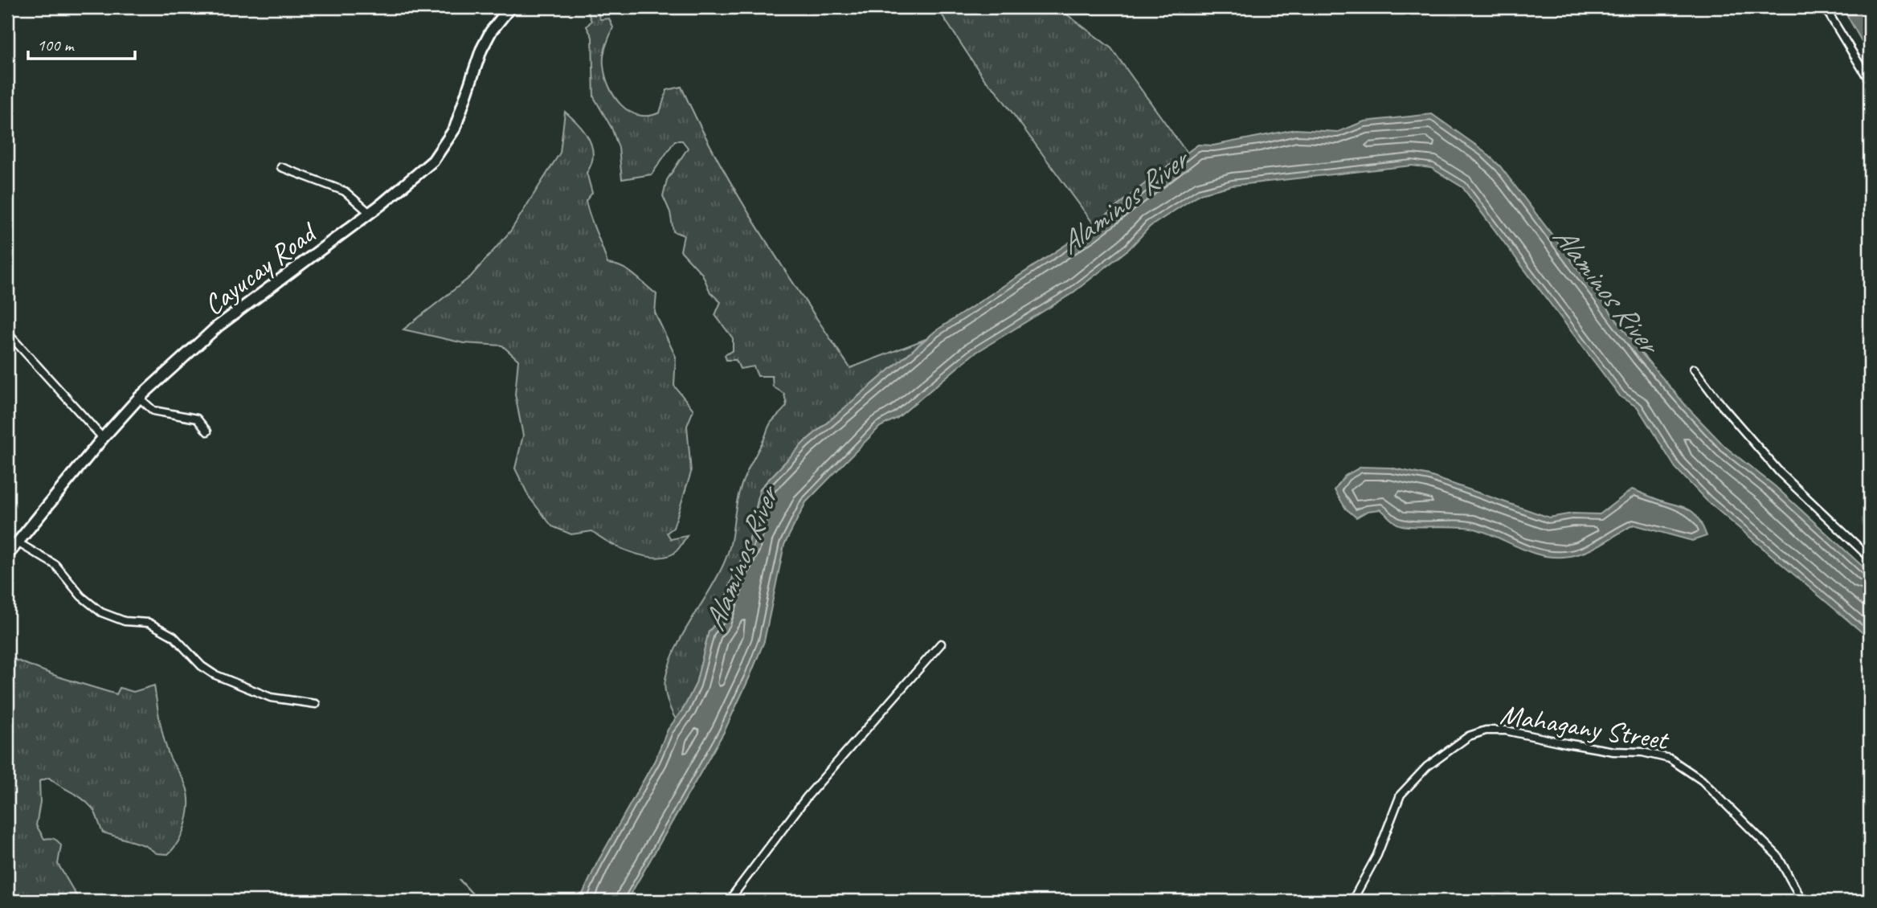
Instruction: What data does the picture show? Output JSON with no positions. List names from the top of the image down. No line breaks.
{"streets":{"street":["Cayucay Road","Mahagany Street"]},"water":["Alaminos River"],"scale_bar":"100 m"}
